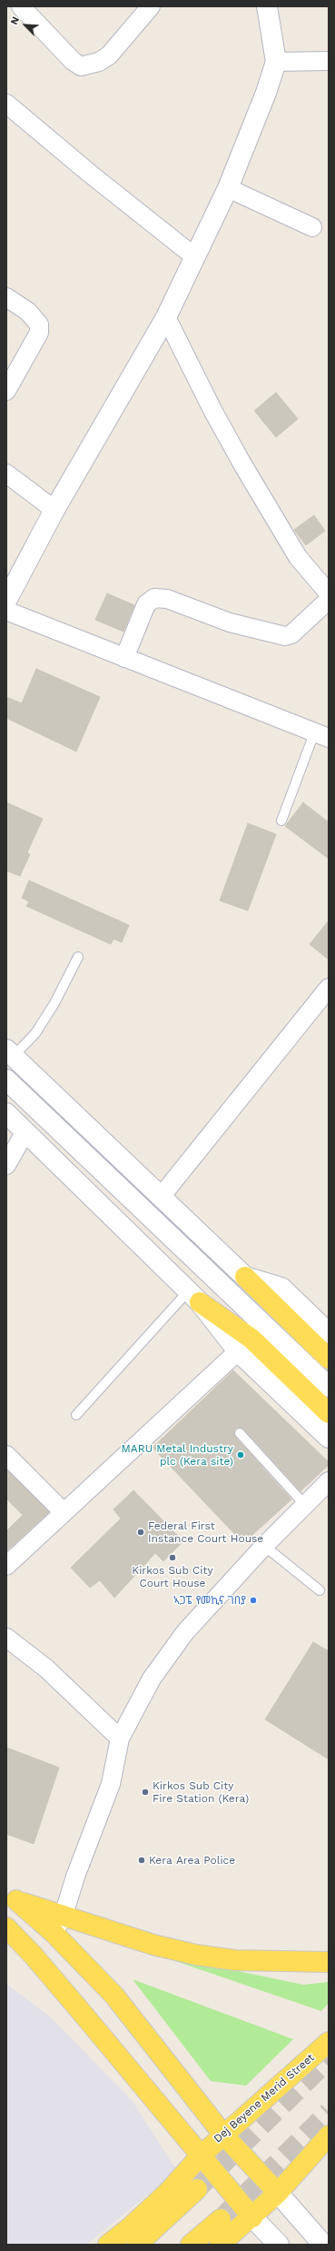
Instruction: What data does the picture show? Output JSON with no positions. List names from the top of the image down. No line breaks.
{"streets":{"main road":["Dej Beyene Merid Street"]},"places":["MARU Metal Industry plc (Kera site)","Federal First Instance Court House","Kirkos Sub City Court House","ኣጋፔ የመኪና ገበያ","Kirkos Sub City Fire Station (Kera)","Kera Area Police"],"north":"top left"}
